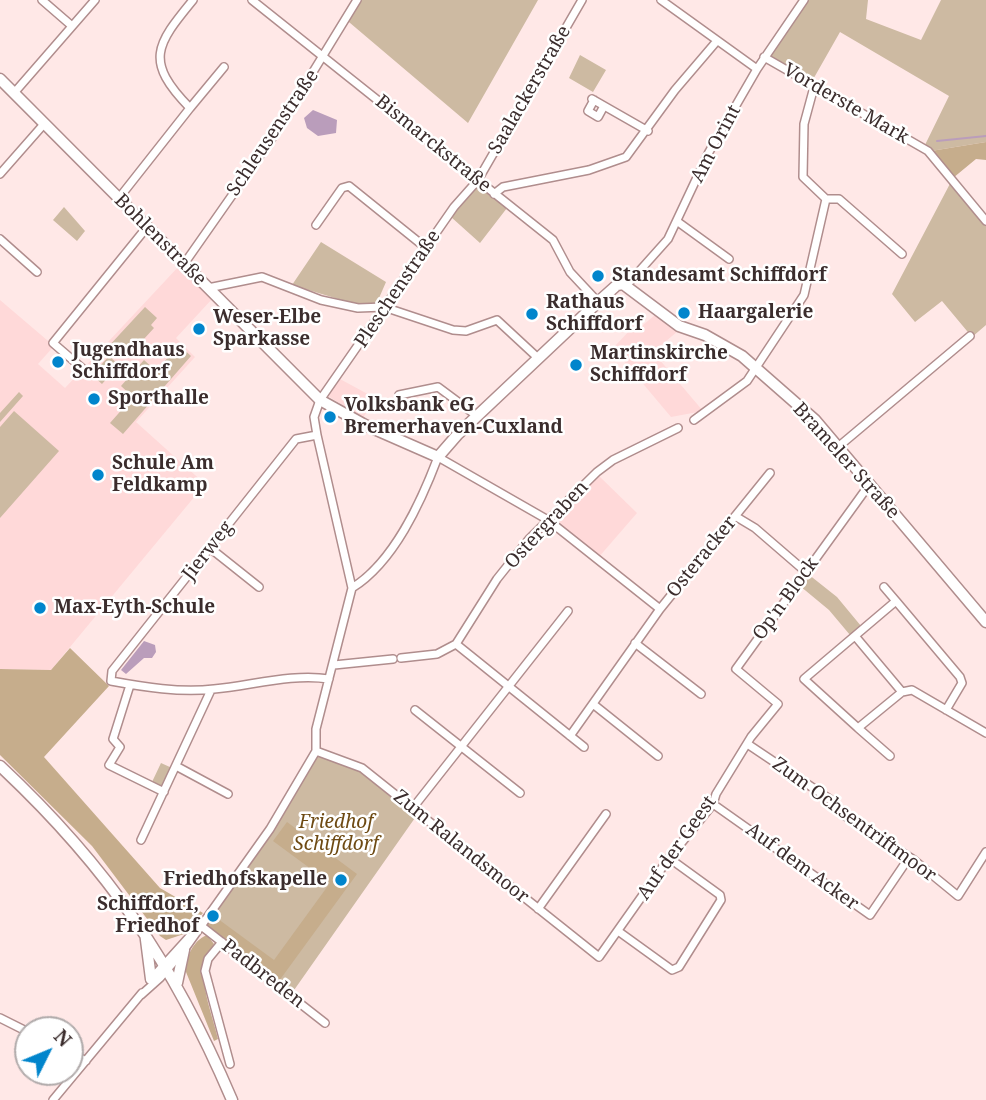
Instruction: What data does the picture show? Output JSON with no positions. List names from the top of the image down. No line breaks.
{"streets":{"street":["Saalackerstraße","Vorderste Mark","Schleusenstraße","Bismarckstraße","Am Orint","Bohlenstraße","Pleschenstraße","Brameler Straße","Ostergraben","Jierweg","Osteracker","Op'n Block","Zum Ochsentriftmoor","Zum Ralandsmoor","Auf der Geest","Auf dem Acker","Padbreden"]},"crossings":[["Saalackerstraße","Bismarckstraße"],["Saalackerstraße","Pleschenstraße"],["Vorderste Mark","Am Orint"],["Schleusenstraße","Bismarckstraße"],["Schleusenstraße","Bohlenstraße"],["Bismarckstraße","Pleschenstraße"],["Am Orint","Brameler Straße"],["Bohlenstraße","Pleschenstraße"],["Brameler Straße","Op'n Block"],["Op'n Block","Auf der Geest"],["Zum Ochsentriftmoor","Auf der Geest"],["Zum Ochsentriftmoor","Auf dem Acker"],["Zum Ralandsmoor","Auf der Geest"],["Auf der Geest","Auf dem Acker"]],"parks":["Friedhof Schiffdorf"],"places":["Standesamt Schiffdorf","Haargalerie","Rathaus Schiffdorf","Weser-Elbe Sparkasse","Jugendhaus Schiffdorf","Martinskirche Schiffdorf","Sporthalle","Volksbank eG Bremerhaven-Cuxland","Schule Am Feldkamp","Max-Eyth-Schule","Friedhofskapelle","Schiffdorf, Friedhof"],"north":"top right"}
